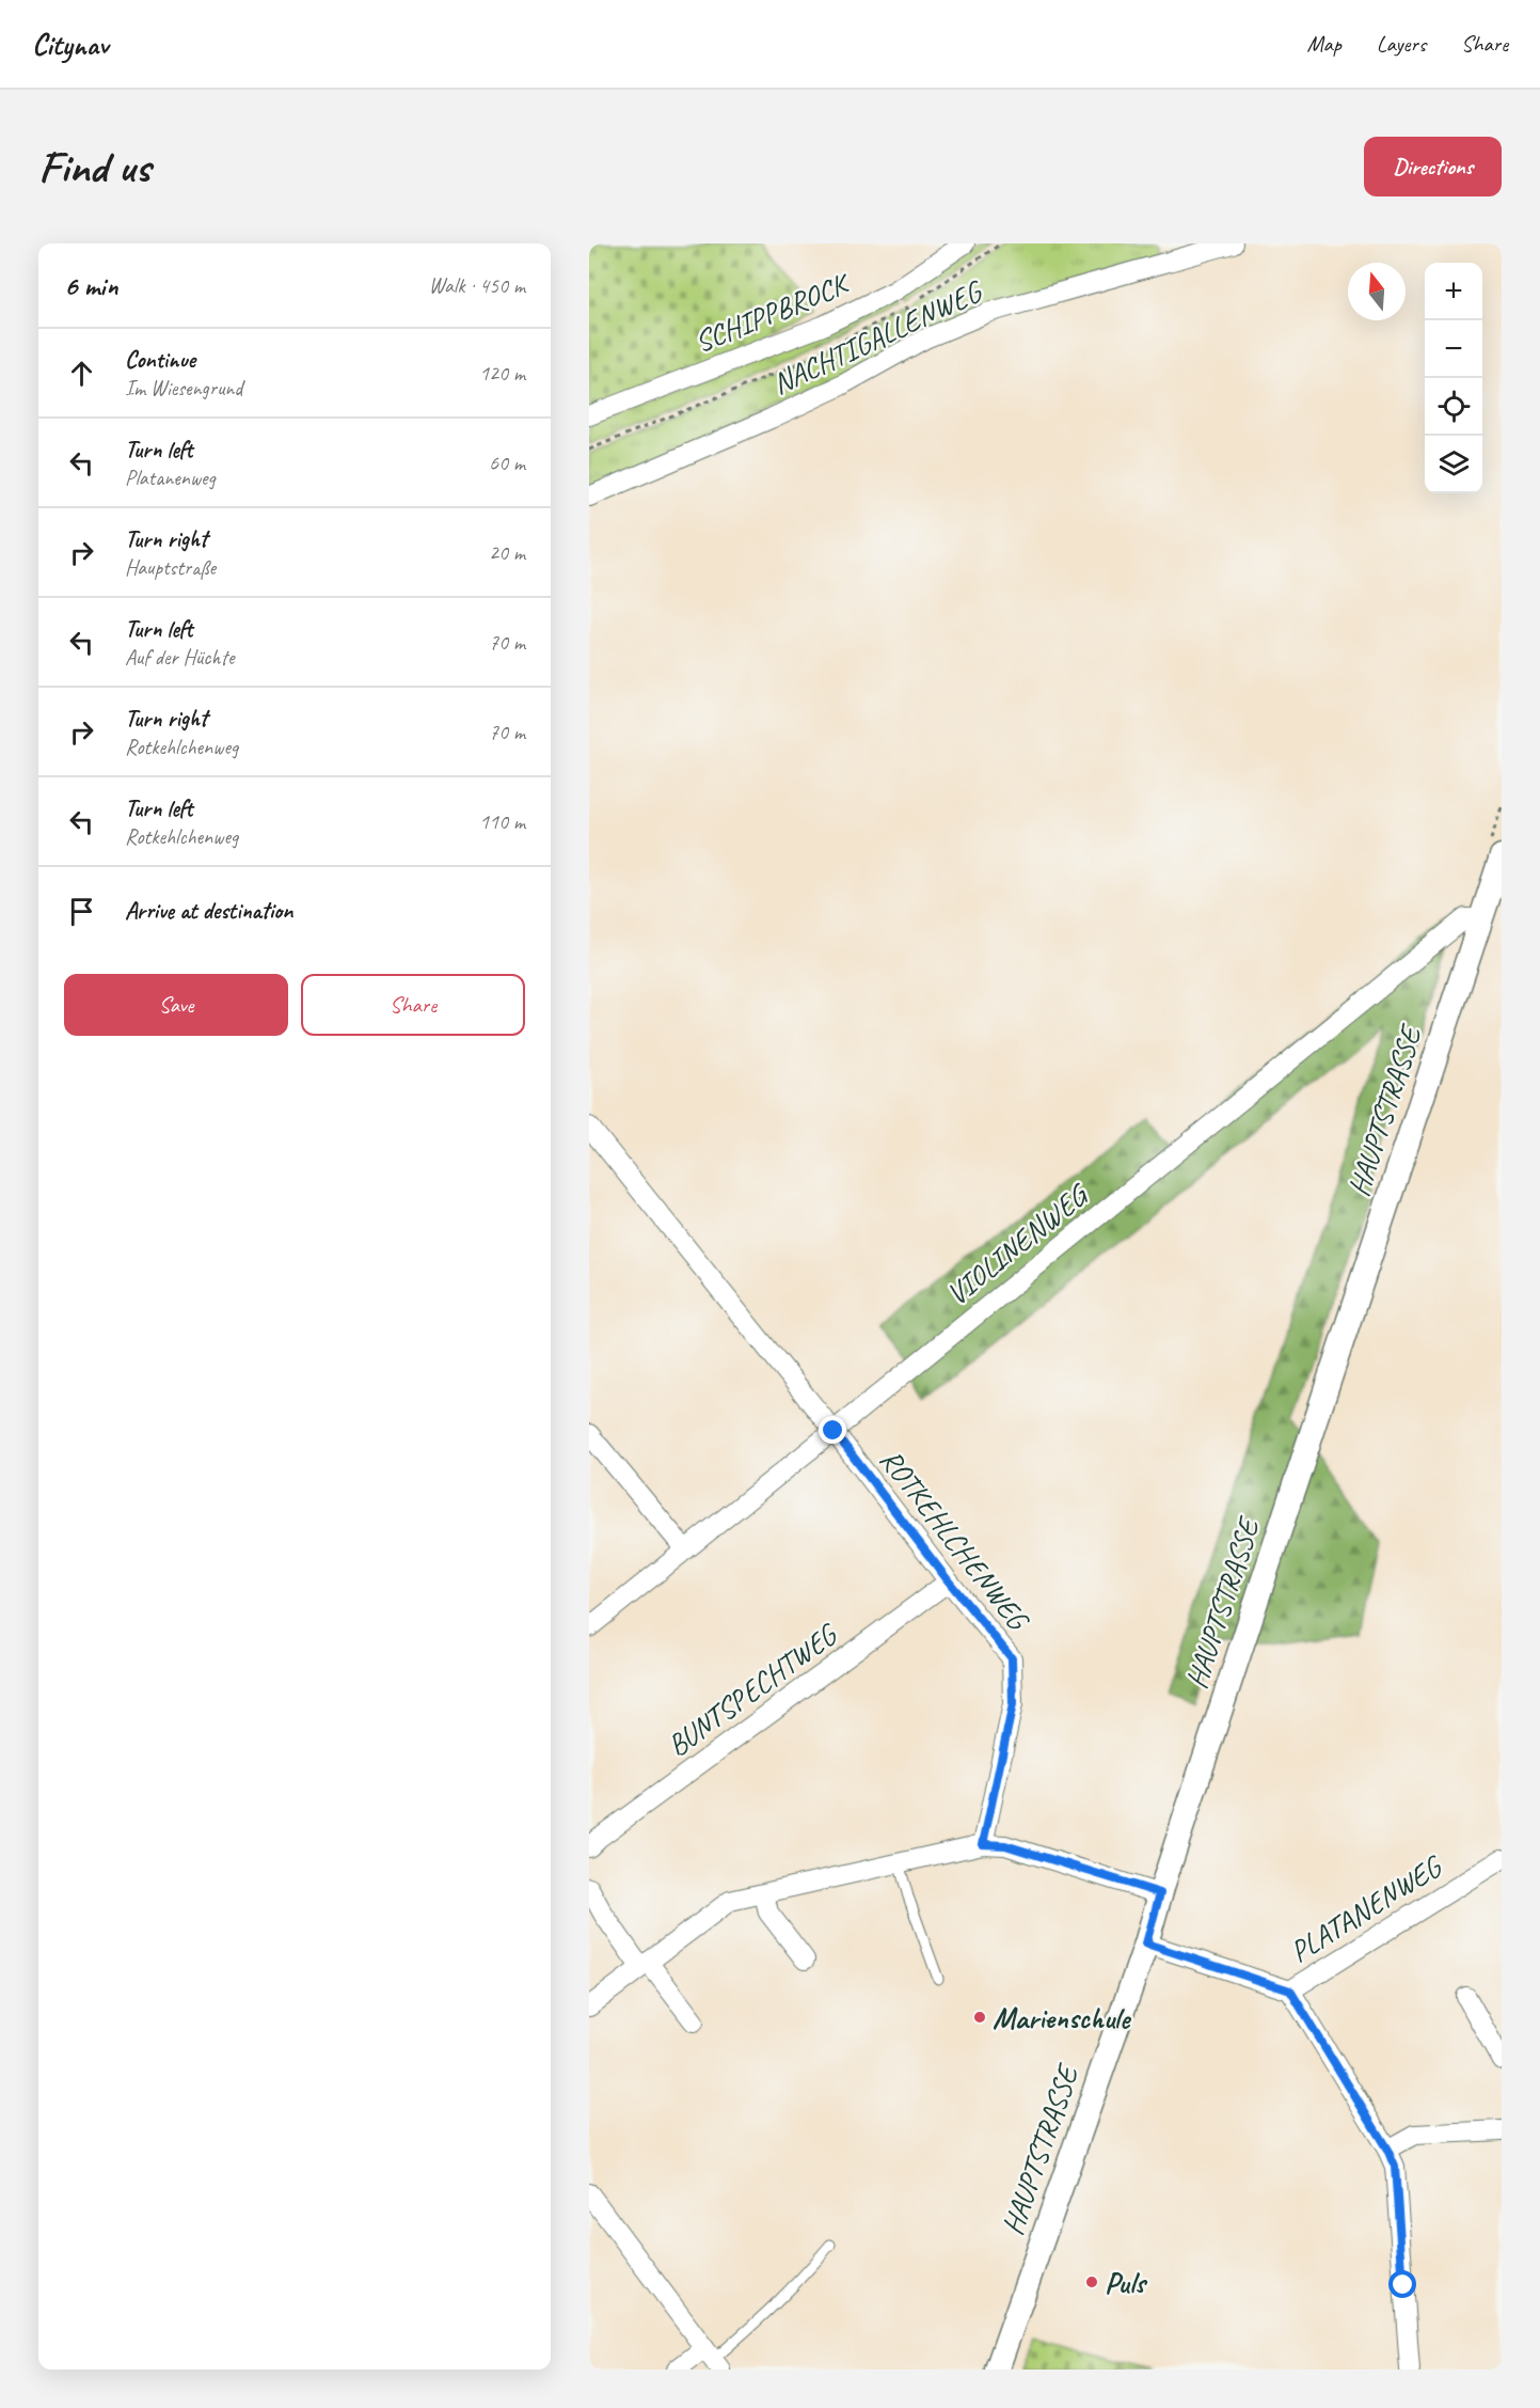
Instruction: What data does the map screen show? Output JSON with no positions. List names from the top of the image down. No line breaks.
{"streets":{"street":["SCHIPPBROCK","NACHTIGALLENWEG","HAUPTSTRASSE","VIOLINENWEG","ROTKEHLCHENWEG","BUNTSPECHTWEG","PLATANENWEG"]},"crossings":[["HAUPTSTRASSE","VIOLINENWEG"],["HAUPTSTRASSE","PLATANENWEG"],["VIOLINENWEG","ROTKEHLCHENWEG"],["ROTKEHLCHENWEG","BUNTSPECHTWEG"]],"places":["Marienschule","Puls"],"north":"top","page":{"header":"Citynav","nav":["Map","Layers","Share"],"buttons":["Directions",["Save","Share"]],"title":"Find us","heading":["6 min","Walk · 450 m"],"map_buttons":["+","−"],"list":[["Continue","Im Wiesengrund","120 m"],["Turn left","Platanenweg","60 m"],["Turn right","Hauptstraße","20 m"],["Turn left","Auf der Hüchte","70 m"],["Turn right","Rotkehlchenweg","70 m"],["Turn left","Rotkehlchenweg","110 m"],"Arrive at destination"]}}
